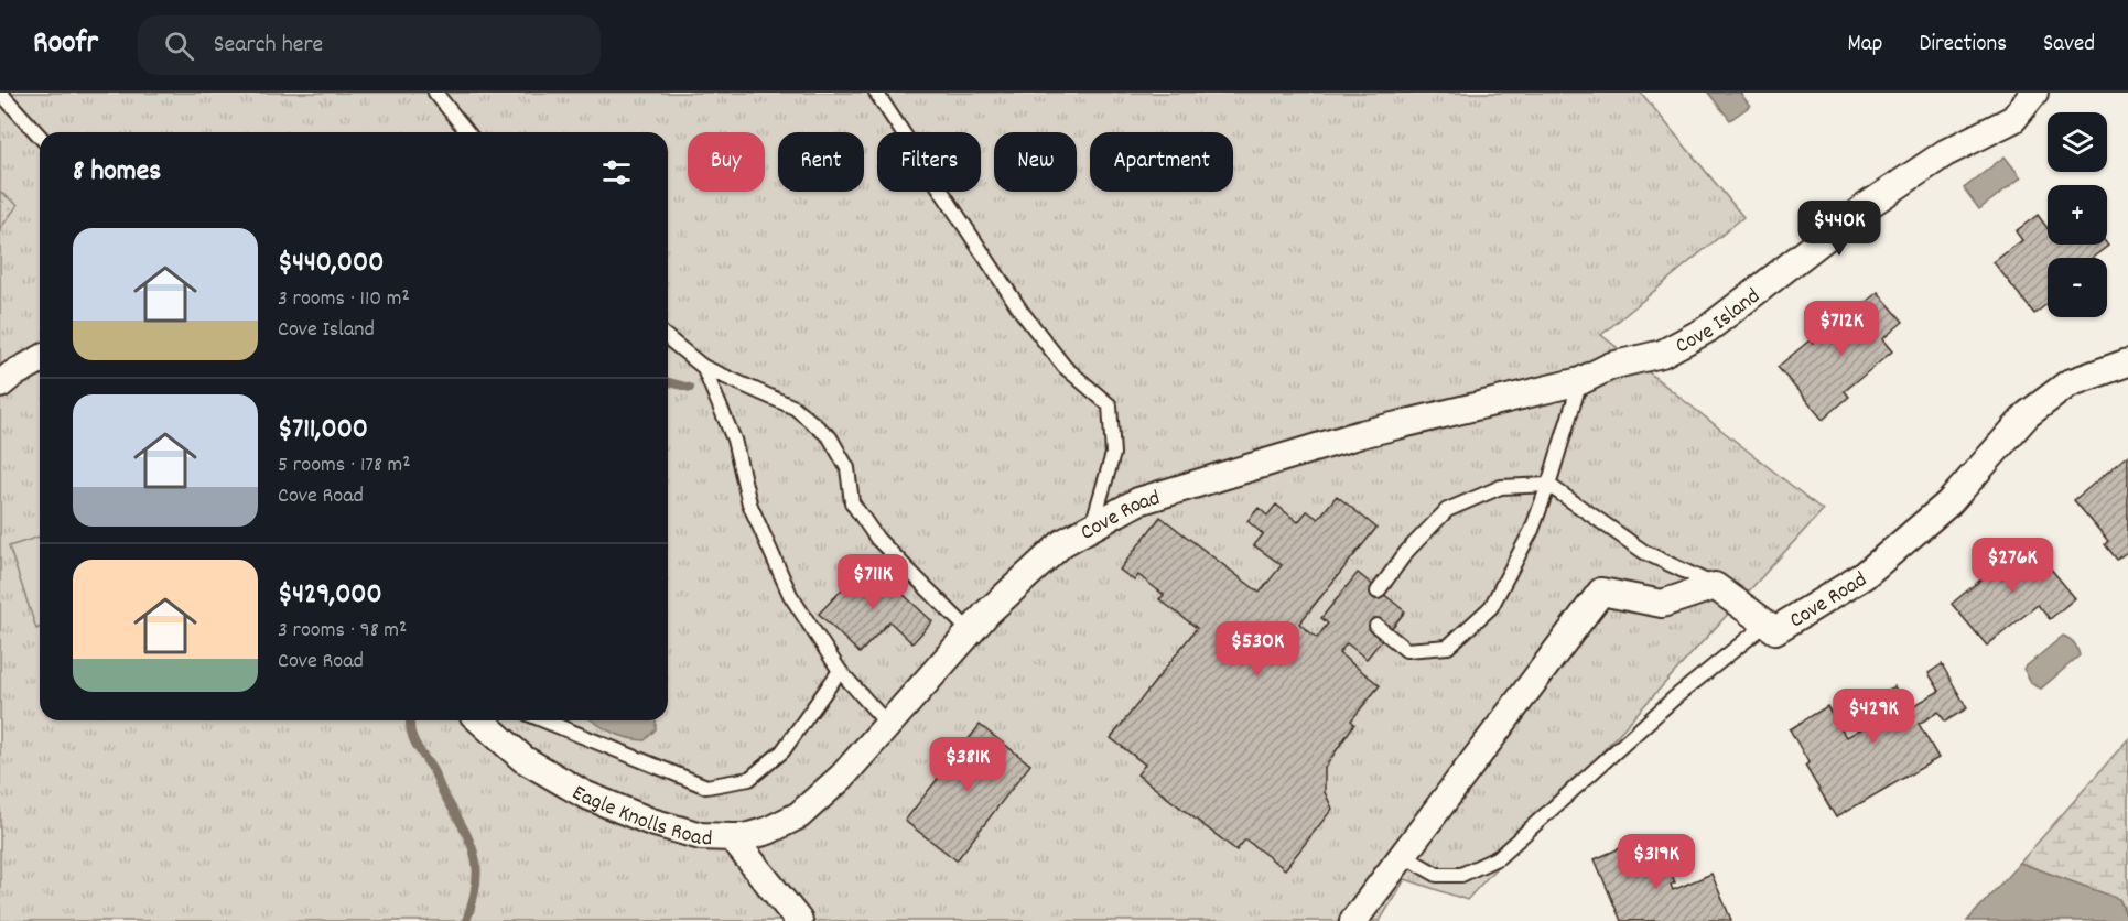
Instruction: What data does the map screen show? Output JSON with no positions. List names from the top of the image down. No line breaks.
{"streets":{"street":["Cove Island","Cove Road","Eagle Knolls Road"]},"crossings":[["Cove Island","Cove Road"],["Cove Road","Eagle Knolls Road"]],"page":{"header":"Roofr","search":"Search here","nav":["Map","Directions","Saved"],"map_buttons":["+","−"],"chip":["Buy","Rent","Filters","New","Apartment"],"heading":"8 homes","price":["$440K","$712K","$276K","$711K","$530K","$429K","$381K","$319K"],"list":[{"name":"$440,000","note":"3 rooms · 110 m² · Cove Island"},{"name":"$711,000","note":"5 rooms · 178 m² · Cove Road"},{"name":"$429,000","note":"3 rooms · 98 m² · Cove Road"}]}}
